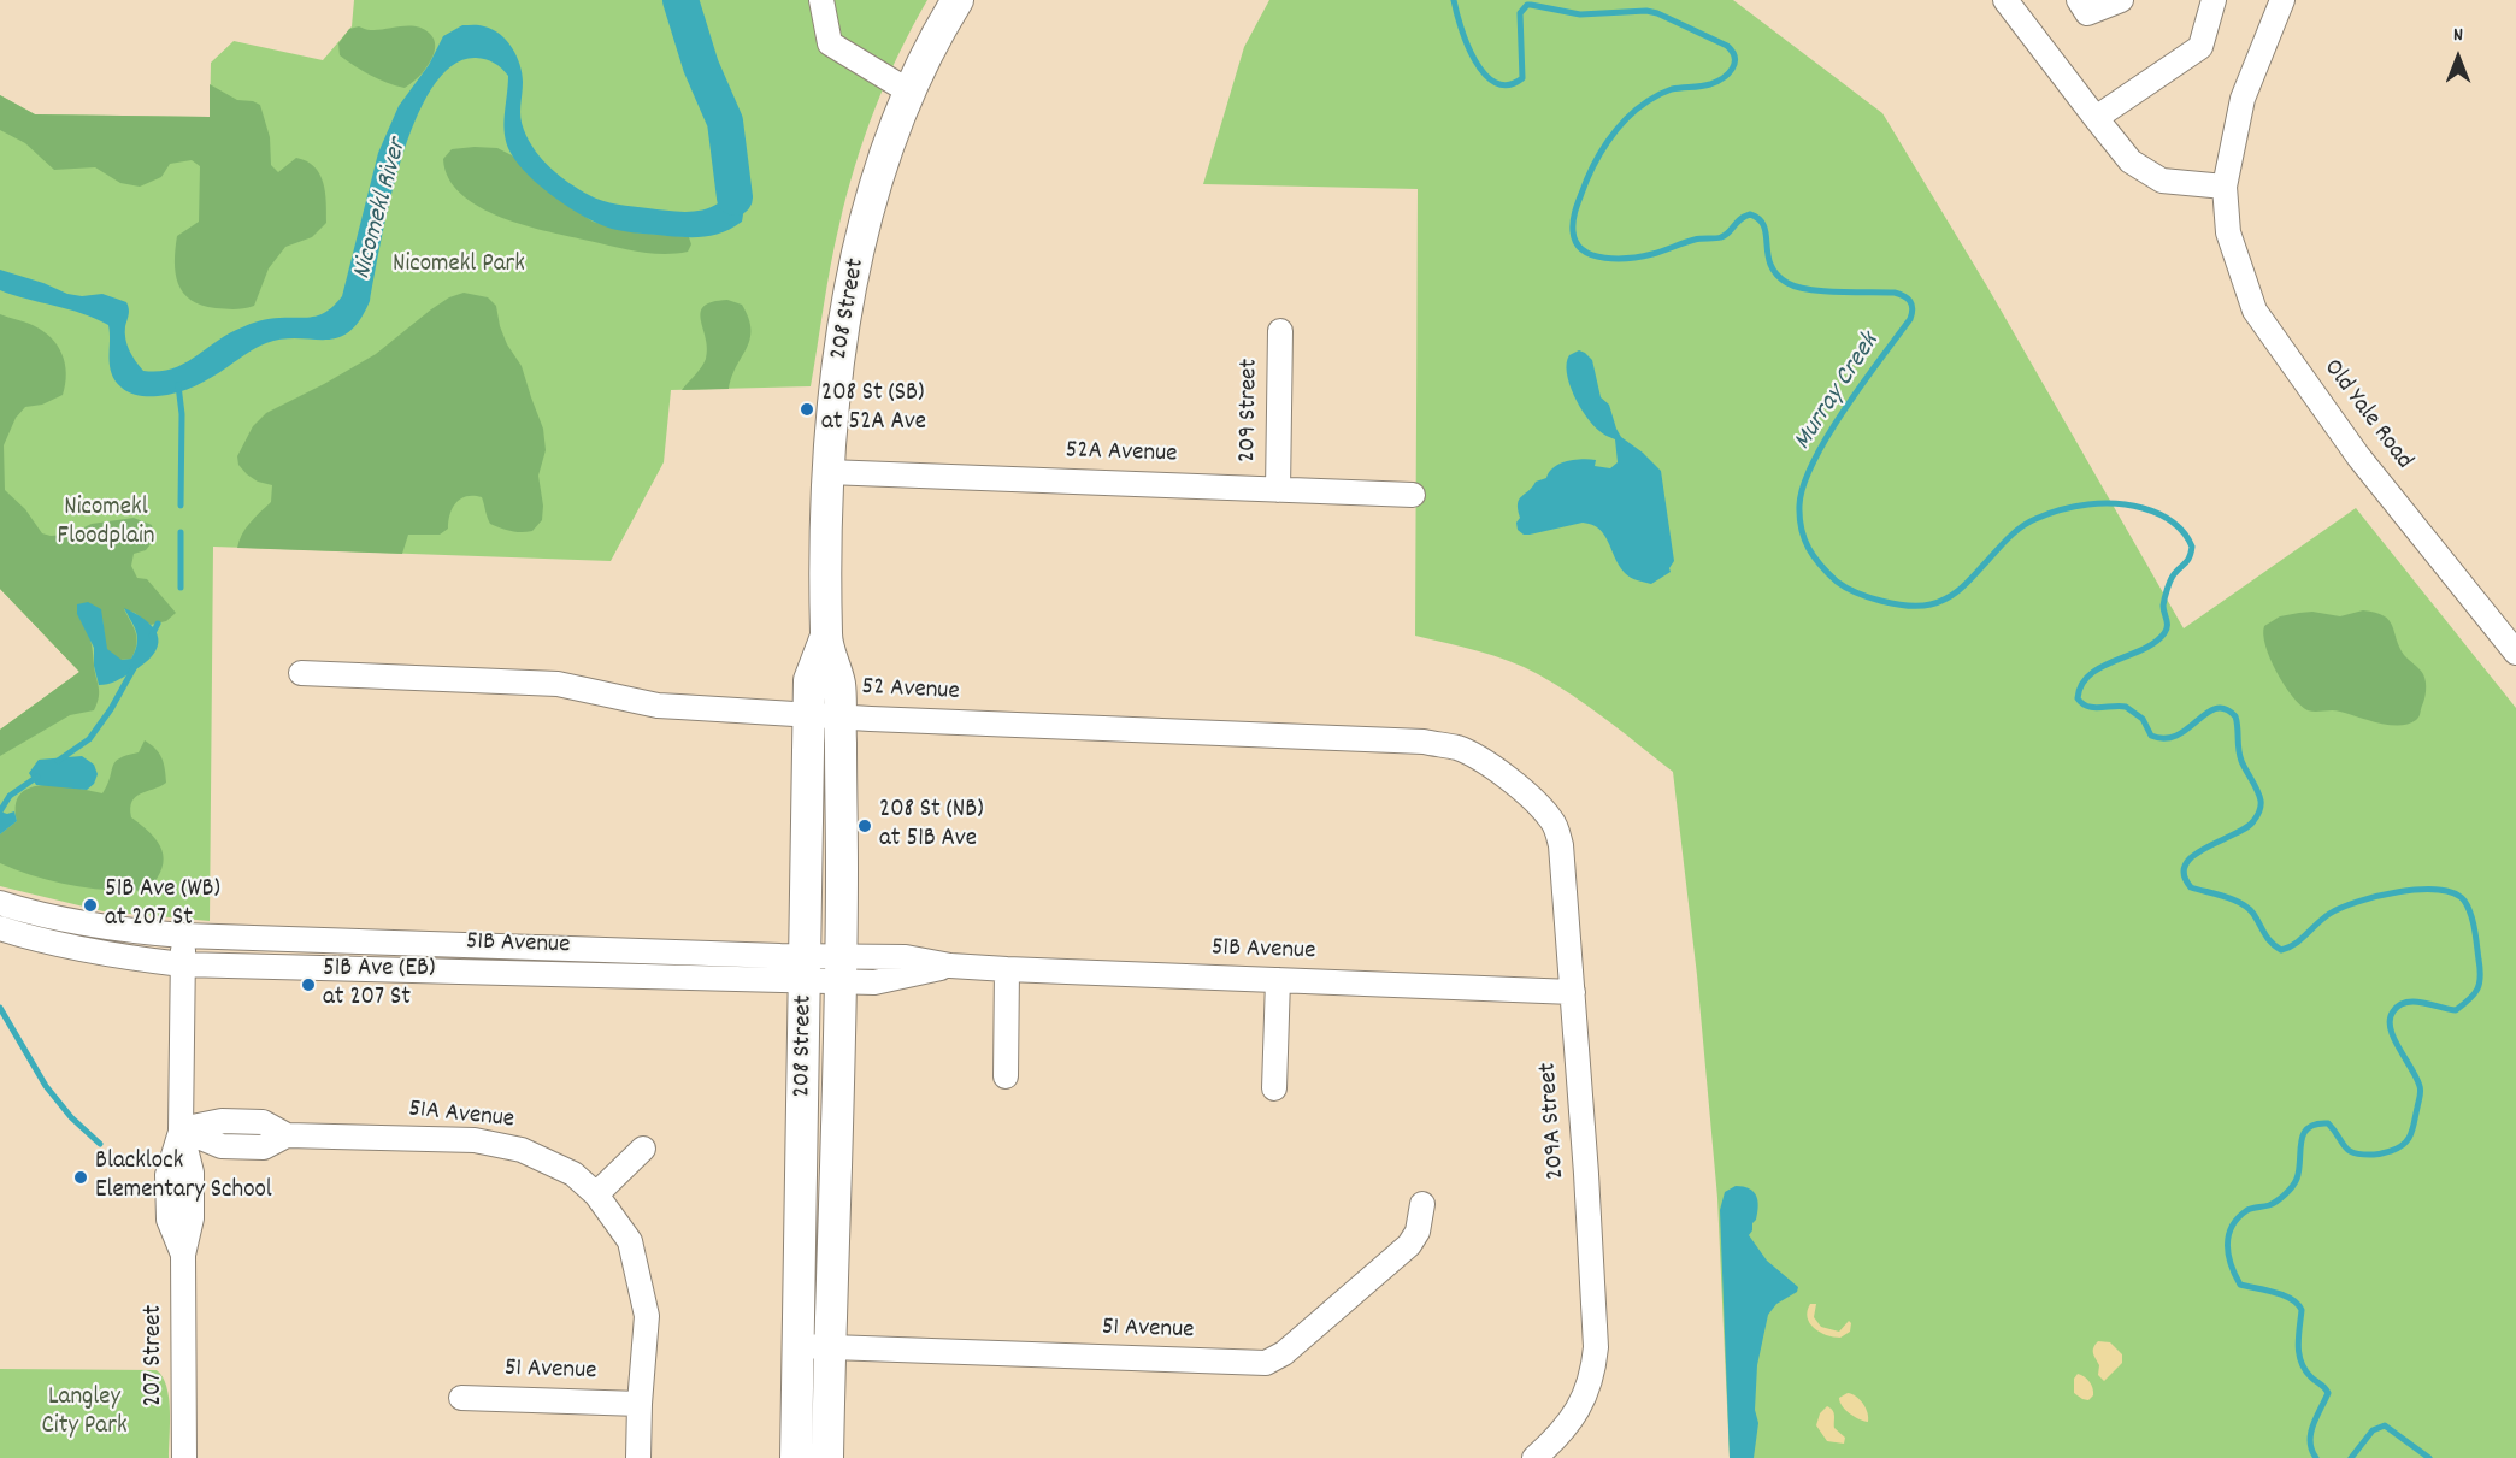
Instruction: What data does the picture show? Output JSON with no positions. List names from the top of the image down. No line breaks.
{"streets":{"main road":["208 Street"],"street":["209 Street","Old Yale Road","52A Avenue","52 Avenue","51B Avenue","51A Avenue","209A Street","51 Avenue","207 Street"]},"crossings":[["208 Street","52A Avenue"],["208 Street","52 Avenue"],["208 Street","51B Avenue"],["208 Street","51 Avenue"],["209 Street","52A Avenue"],["52 Avenue","209A Street"],["51B Avenue","209A Street"],["51B Avenue","207 Street"],["51A Avenue","51 Avenue"],["51A Avenue","207 Street"]],"water":["Nicomekl River","Murray Creek"],"parks":["Nicomekl Park","Nicomekl Floodplain","Langley City Park"],"places":["208 St (SB) at 52A Ave","208 St (NB) at 51B Ave","51B Ave (WB) at 207 St","51B Ave (EB) at 207 St","Blacklock Elementary School"],"north":"top"}
